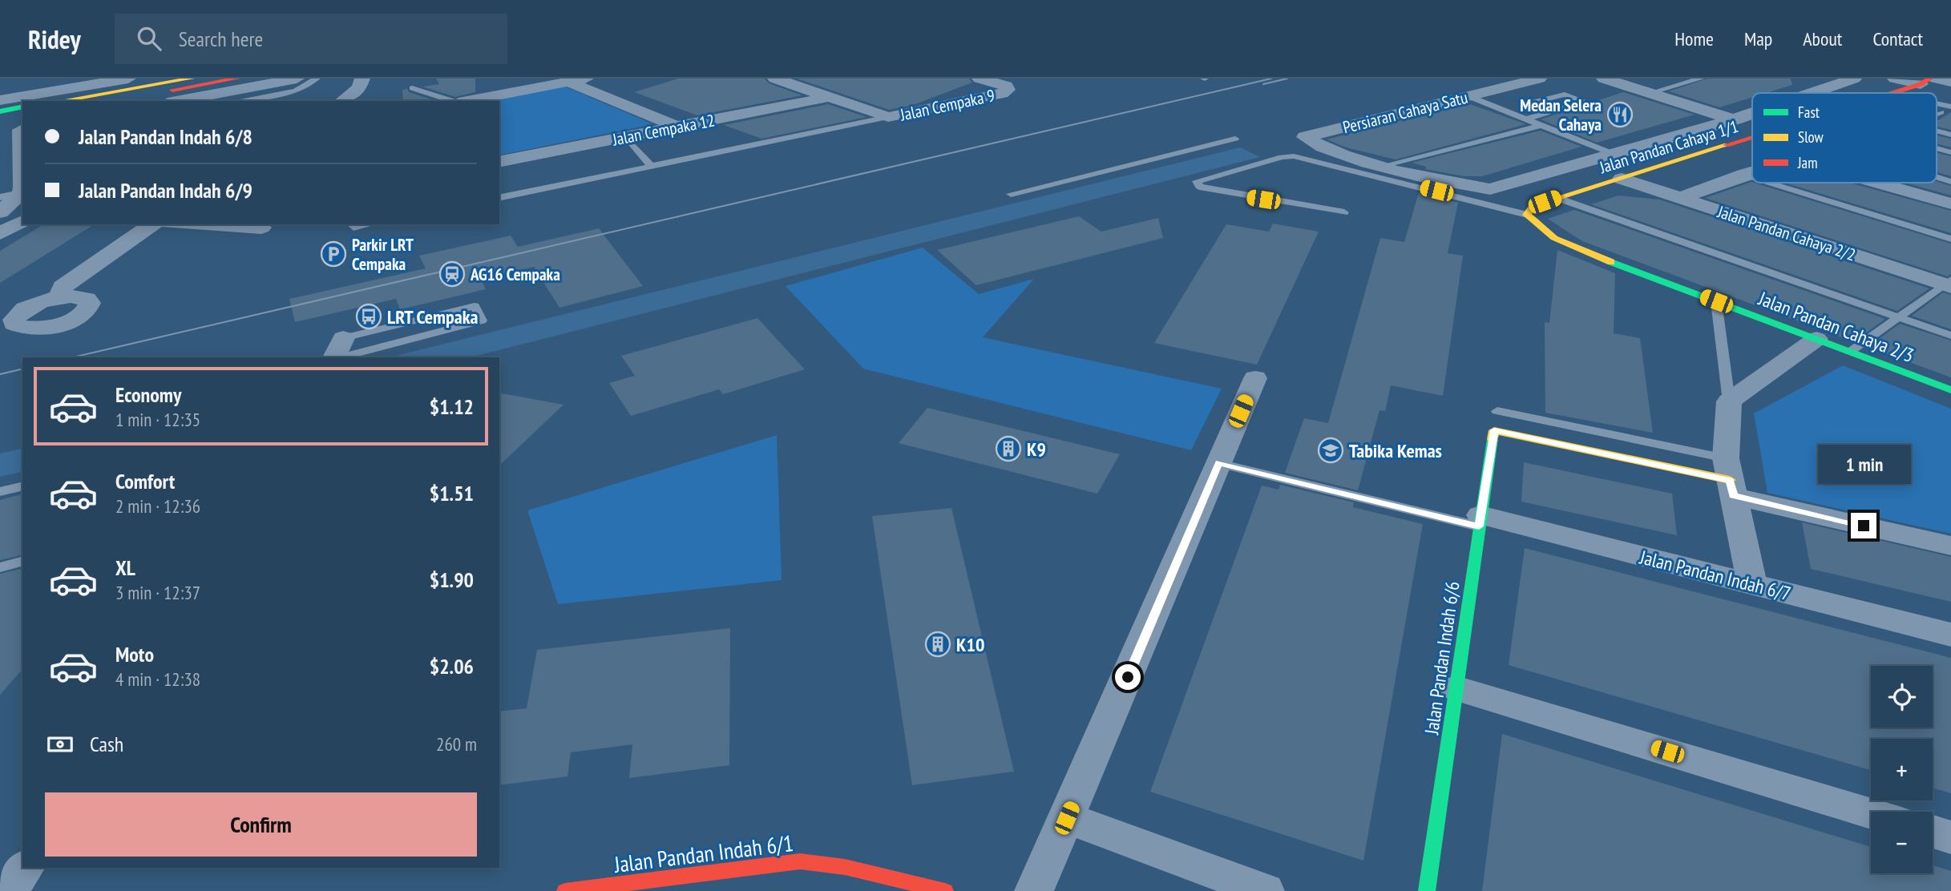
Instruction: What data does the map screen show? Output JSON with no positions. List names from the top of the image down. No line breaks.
{"streets":{"street":["Jalan Cempaka 9","Persiaran Cahaya Satu","Jalan Cempaka 12","Jalan Pandan Cahaya 1/1","Jalan Pandan Cahaya 2/2","Jalan Pandan Cahaya 2/3","Jalan Pandan Indah 6/7","Jalan Pandan Indah 6/6","Jalan Pandan Indah 6/1"]},"crossings":[["Jalan Pandan Cahaya 1/1","Jalan Pandan Cahaya 2/2"],["Jalan Pandan Cahaya 1/1","Jalan Pandan Cahaya 2/3"],["Jalan Pandan Indah 6/7","Jalan Pandan Indah 6/6"]],"places":{"restaurant":["Medan Selera Cahaya"],"parking":["Parkir LRT Cempaka"],"station":["AG16 Cempaka"],"bus stop":["LRT Cempaka"],"building":["K9","K10"],"school or university":["Tabika Kemas"]},"legend":["Fast","Slow","Jam"],"page":{"header":"Ridey","search":"Search here","nav":["Home","Map","About","Contact"],"banner":["Jalan Pandan Indah 6/8","Jalan Pandan Indah 6/9"],"list":[{"name":"Economy","note":"1 min · 12:35","value":"$1.12"},{"name":"Comfort","note":"2 min · 12:36","value":"$1.51"},{"name":"XL","note":"3 min · 12:37","value":"$1.90"},{"name":"Moto","note":"4 min · 12:38","value":"$2.06"}],"bubble":"1 min","map_buttons":["+","−"],"pay":["Cash","260 m"],"buttons":"Confirm"}}
